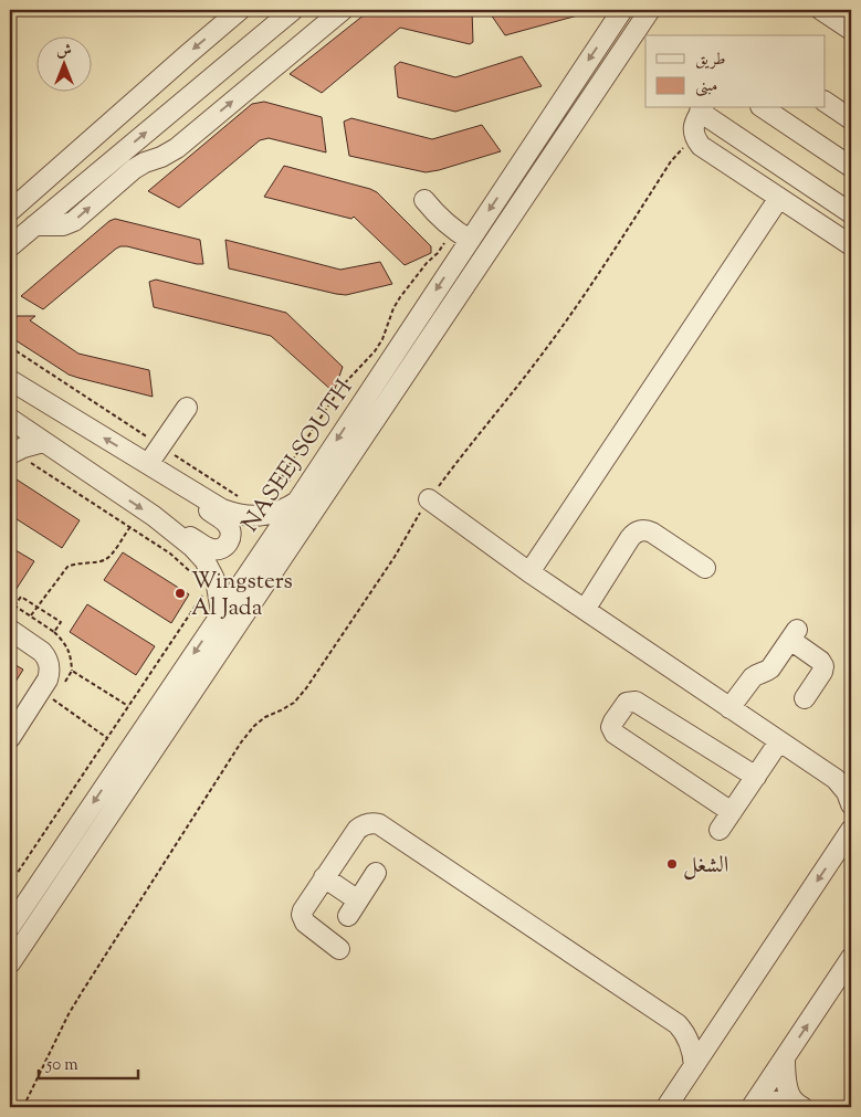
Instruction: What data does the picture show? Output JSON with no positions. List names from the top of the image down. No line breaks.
{"streets":{"street":["NASEEJ SOUTH"]},"places":["Wingsters Al Jada","الشغل"],"legend":["طريق","مبنى"],"scale_bar":"50 m","north":"top"}
